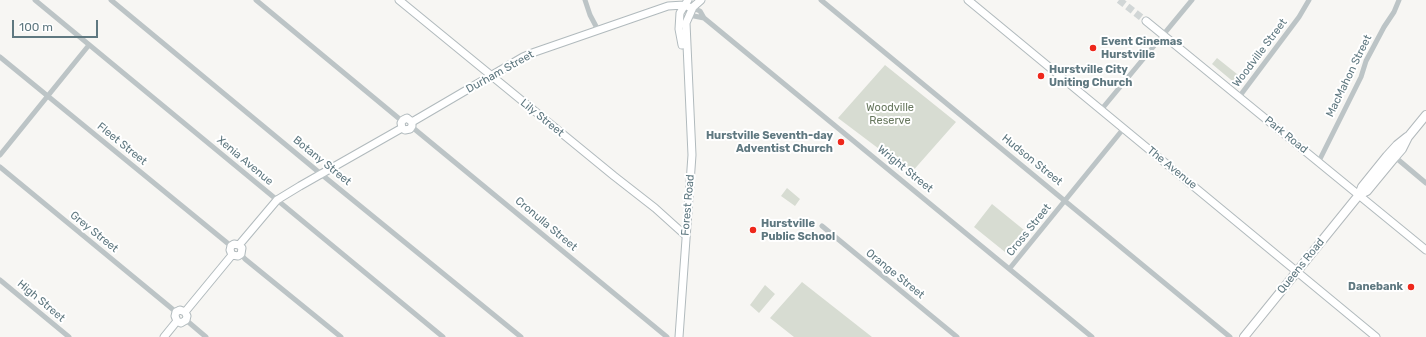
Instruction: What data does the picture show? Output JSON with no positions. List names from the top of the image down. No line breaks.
{"streets":{"main road":["Queens Road"],"street":["Woodville Street","Durham Street","MacMahon Street","Lily Street","Park Road","Fleet Street","Hudson Street","Xenia Avenue","Botany Street","The Avenue","Wright Street","Forest Road","Cronulla Street","Cross Street","Grey Street","Orange Street","High Street"]},"crossings":[["Woodville Street","Park Road"],["Durham Street","Lily Street"],["Durham Street","Forest Road"],["Durham Street","Cronulla Street"],["MacMahon Street","Park Road"],["Lily Street","Forest Road"],["Park Road","Queens Road"],["Hudson Street","Cross Street"],["The Avenue","Cross Street"],["The Avenue","Queens Road"],["Wright Street","Forest Road"],["Wright Street","Cross Street"]],"parks":["Woodville Reserve"],"places":["Event Cinemas Hurstville","Hurstville City Uniting Church","Hurstville Seventh-day Adventist Church","Hurstville Public School","Danebank"],"scale_bar":"100 m"}
